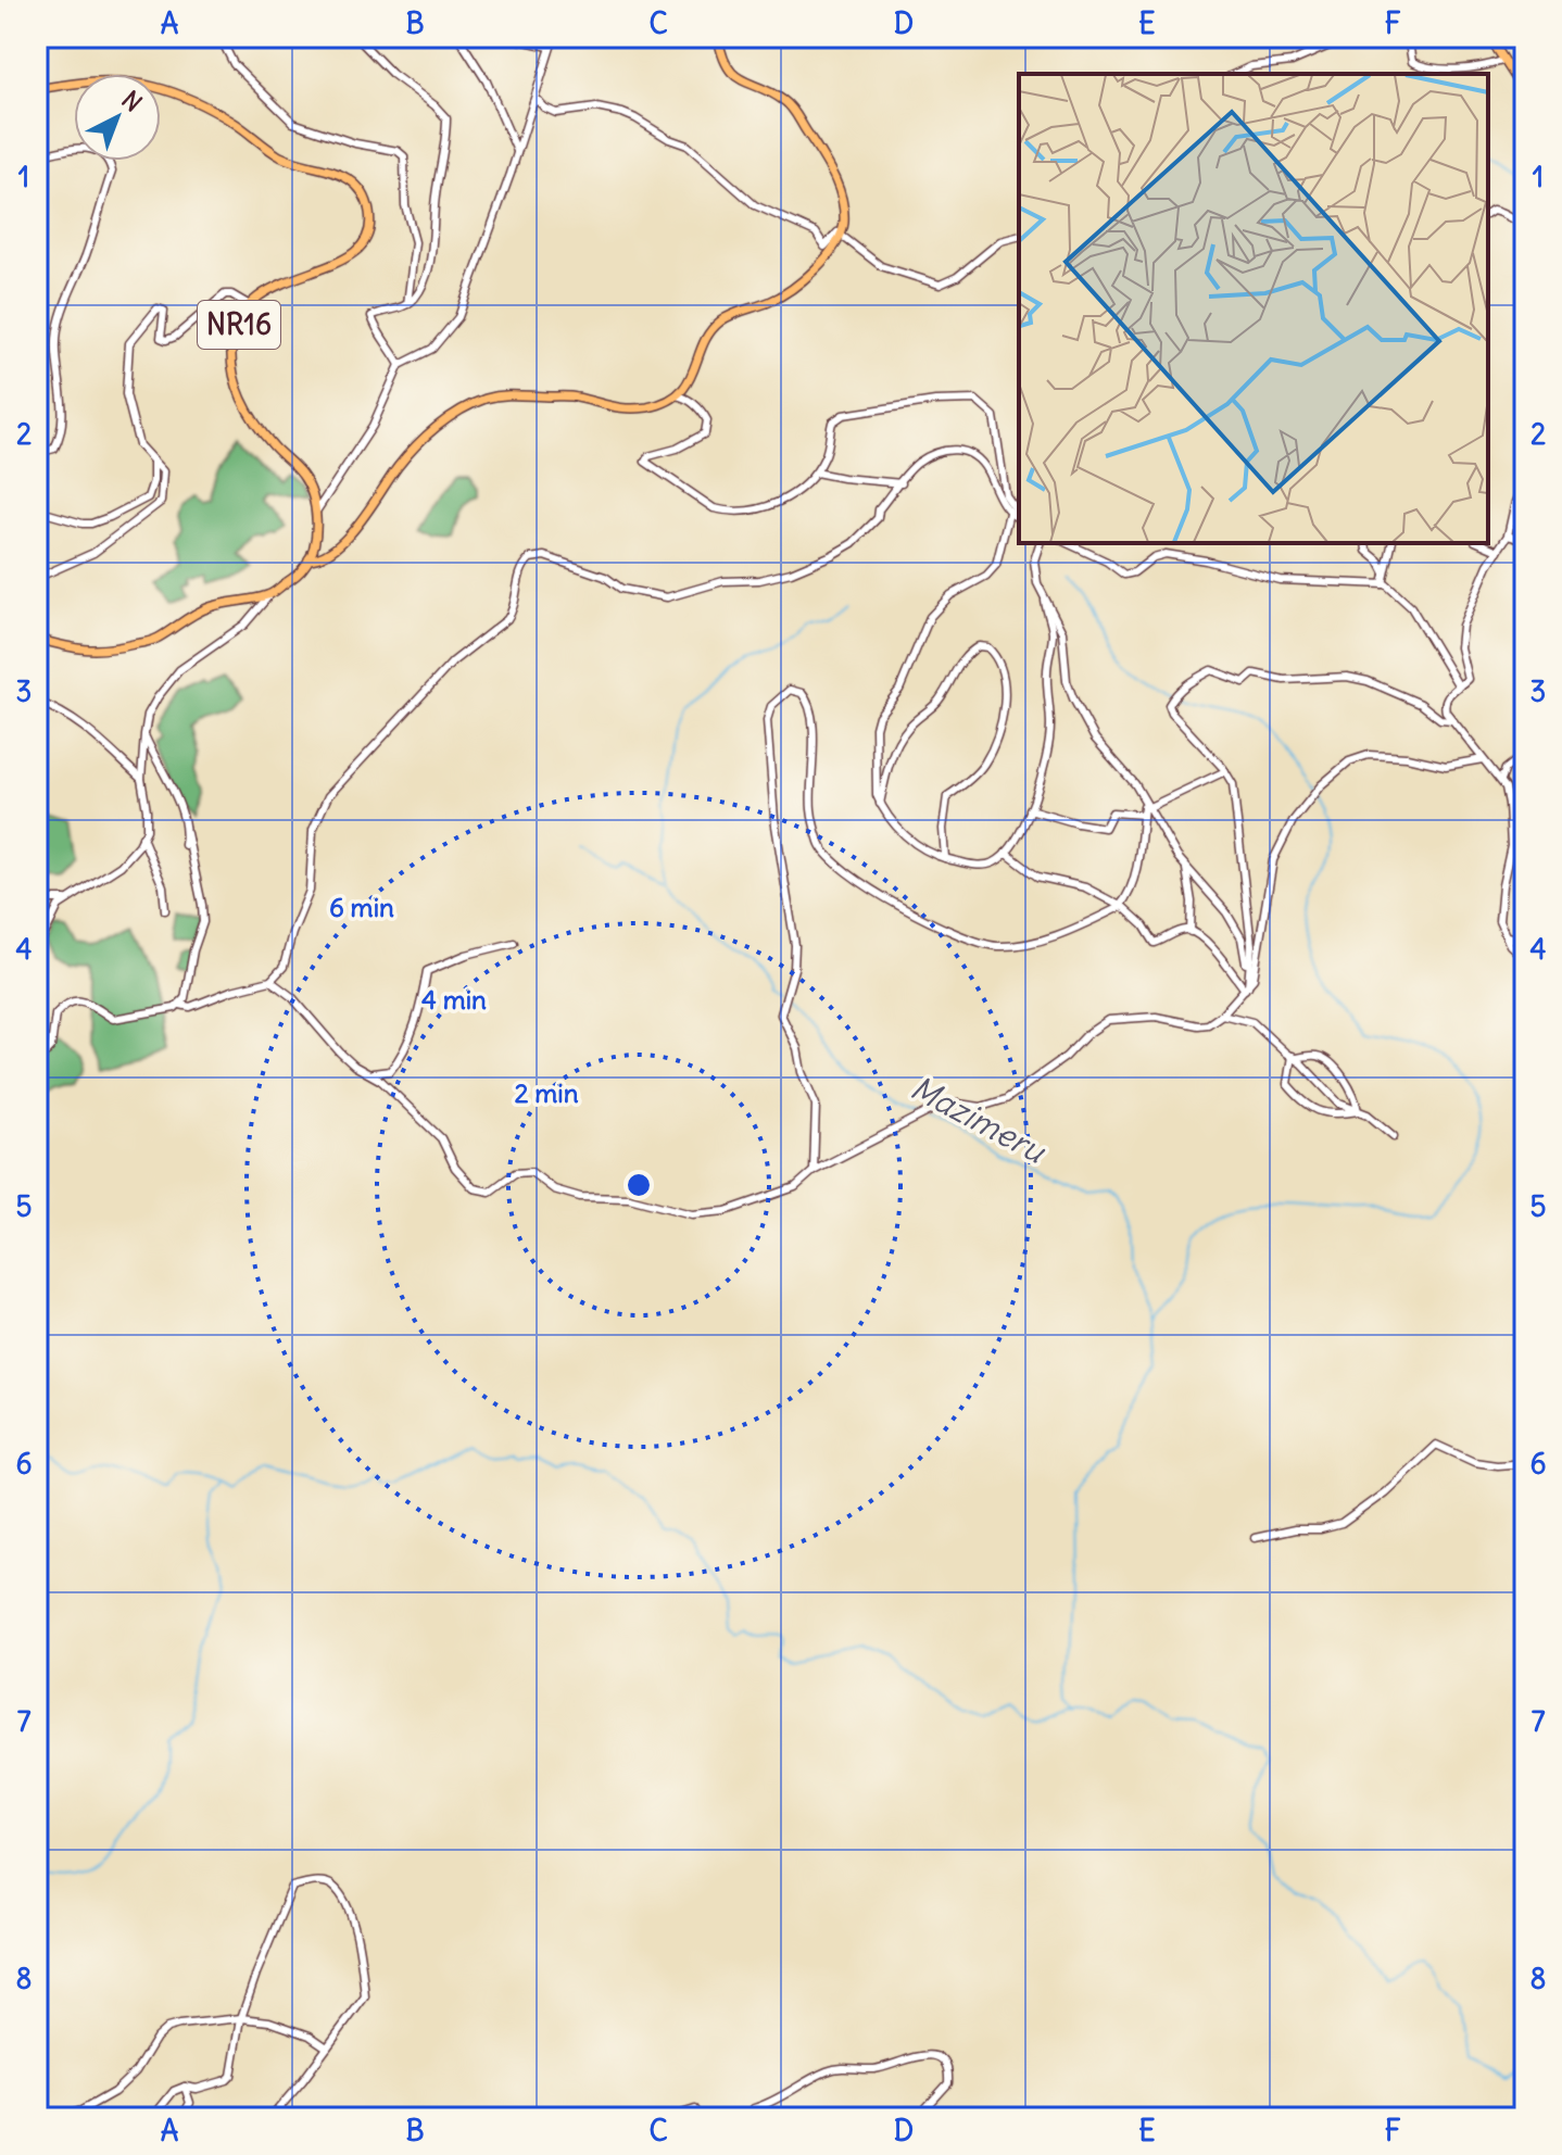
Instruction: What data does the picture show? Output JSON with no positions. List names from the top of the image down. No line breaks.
{"streets":{"main road":["NR16"]},"water":["Mazimeru"],"north":"top right","grid":{"columns":["A","B","C","D","E","F"],"rows":["1","2","3","4","5","6","7","8"]},"rings":["6 min","4 min","2 min"]}
